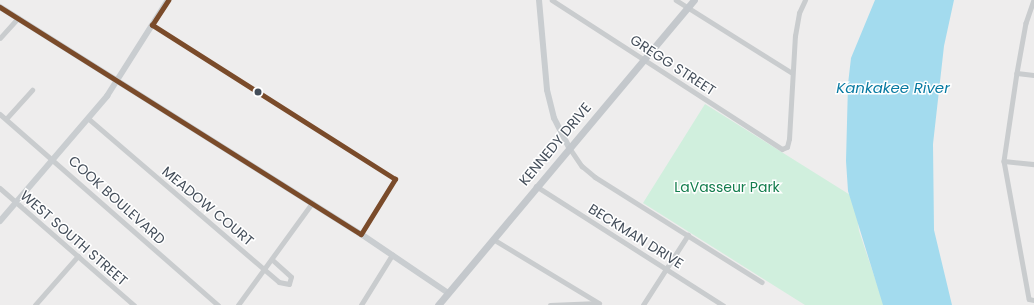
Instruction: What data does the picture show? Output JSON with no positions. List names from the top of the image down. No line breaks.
{"streets":{"main road":["KENNEDY DRIVE"],"street":["GREGG STREET","COOK BOULEVARD","MEADOW COURT","BECKMAN DRIVE","WEST SOUTH STREET"]},"crossings":[["GREGG STREET","KENNEDY DRIVE"],["KENNEDY DRIVE","BECKMAN DRIVE"]],"water":["Kankakee River"],"parks":["LaVasseur Park"]}
